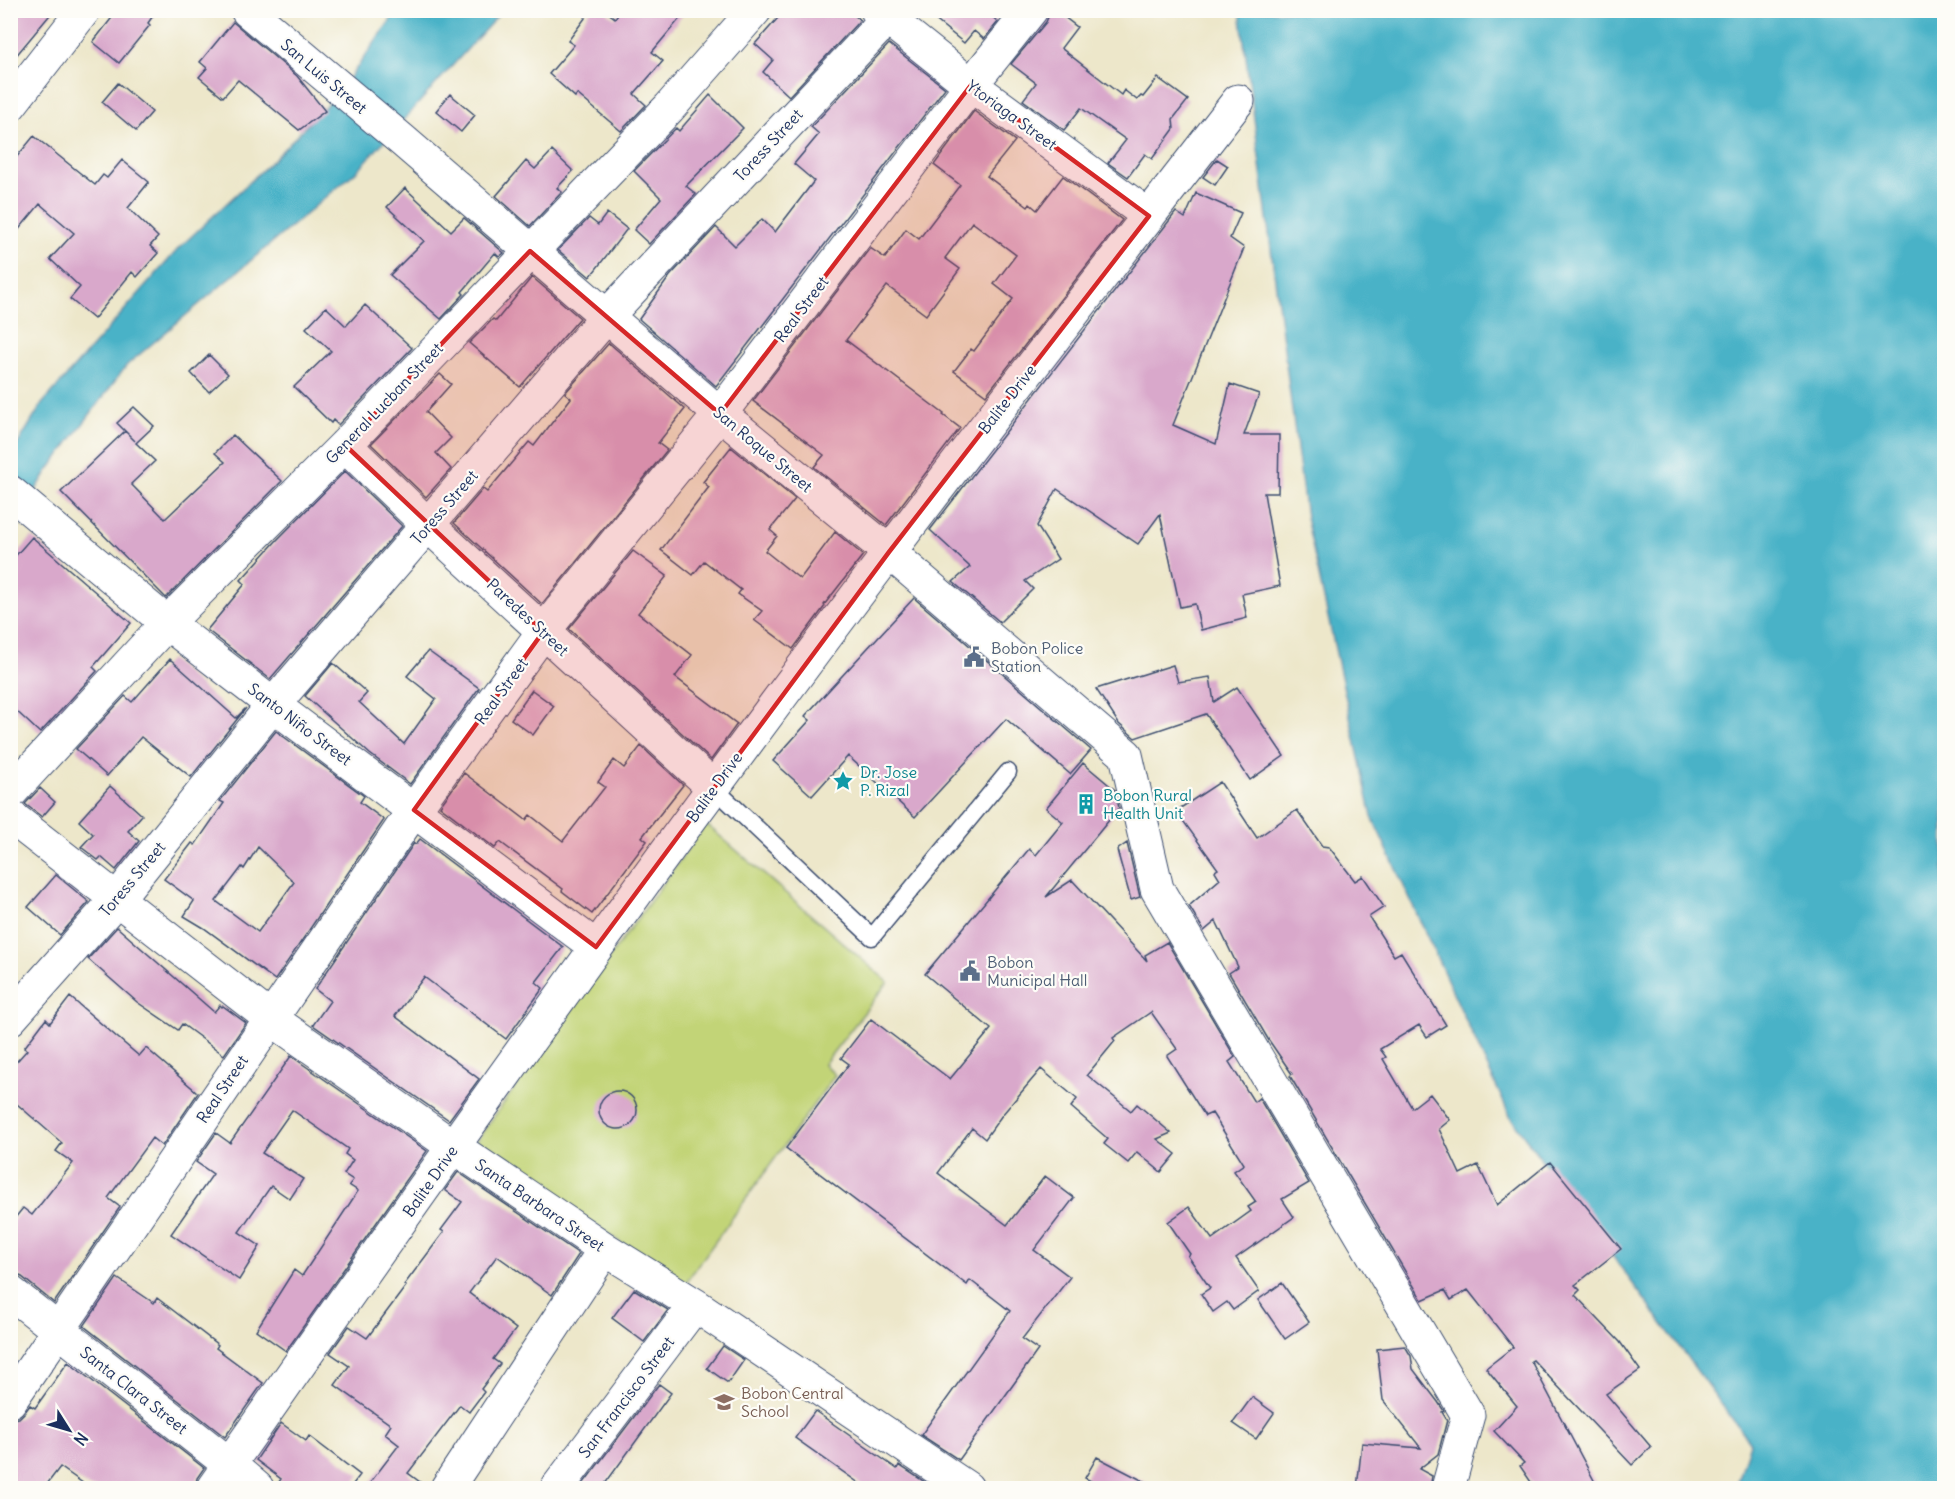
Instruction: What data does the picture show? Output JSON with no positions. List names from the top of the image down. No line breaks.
{"streets":{"street":["San Luis Street","Ytoriaga Street","Toress Street","Real Street","Balite Drive","General Lucban Street","San Roque Street","Paredes Street","Santo Niño Street","Santa Barbara Street","Santa Clara Street","San Francisco Street"]},"crossings":[["San Luis Street","San Roque Street"],["Ytoriaga Street","Toress Street"],["Ytoriaga Street","Real Street"],["Ytoriaga Street","Balite Drive"],["Toress Street","San Roque Street"],["Toress Street","Paredes Street"],["Toress Street","Santo Niño Street"],["Toress Street","Santa Barbara Street"],["Real Street","San Roque Street"],["Real Street","Paredes Street"],["Real Street","Santo Niño Street"],["Real Street","Santa Barbara Street"],["Real Street","Santa Clara Street"],["Balite Drive","San Roque Street"],["Balite Drive","Paredes Street"],["Balite Drive","Santo Niño Street"],["Balite Drive","Santa Barbara Street"],["Balite Drive","Santa Clara Street"],["General Lucban Street","San Roque Street"],["General Lucban Street","Paredes Street"],["General Lucban Street","Santo Niño Street"],["Santa Barbara Street","San Francisco Street"]],"places":{"public building":["Bobon Police Station","Bobon Municipal Hall"],"place":["Dr. Jose P. Rizal"],"building":["Bobon Rural Health Unit"],"school or university":["Bobon Central School"]},"north":"bottom right"}
